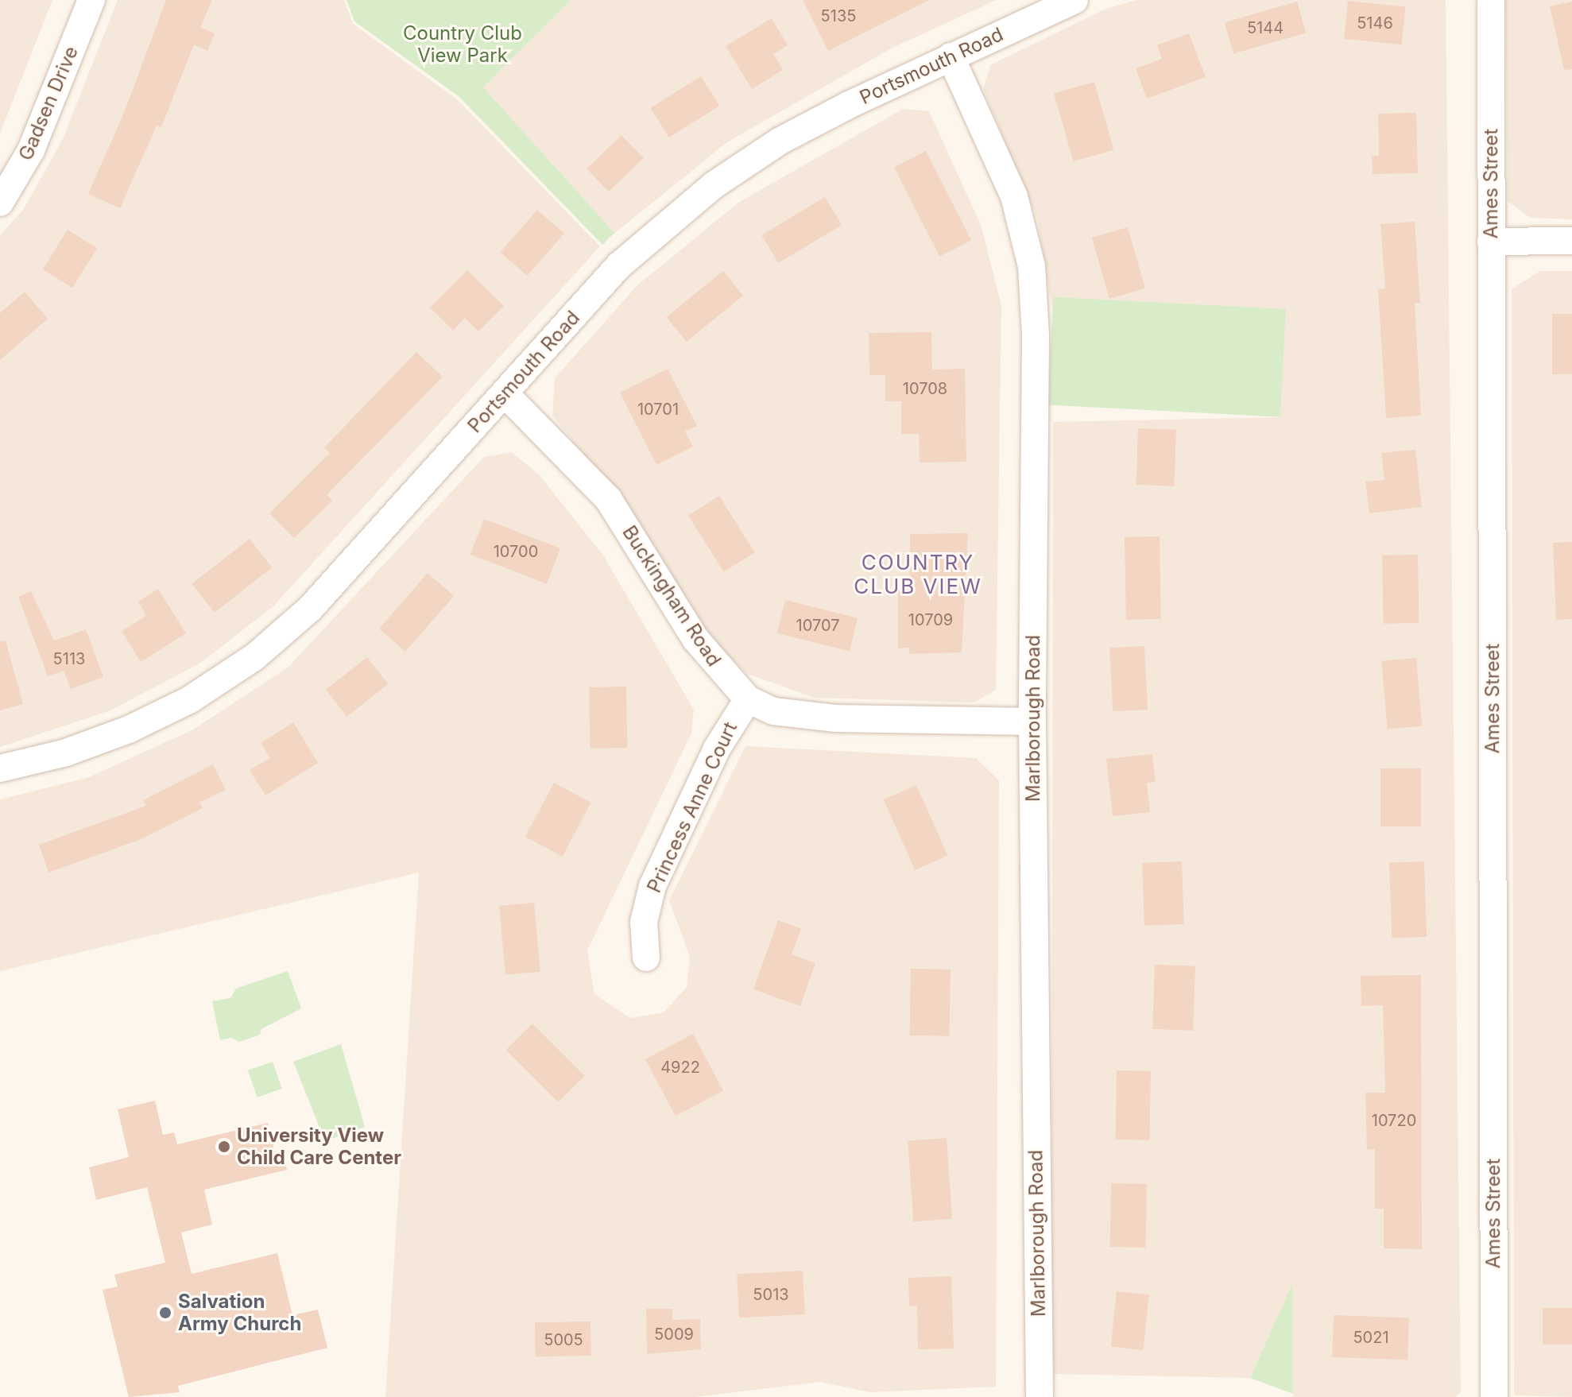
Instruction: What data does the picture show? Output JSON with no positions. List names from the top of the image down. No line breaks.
{"streets":{"street":["Portsmouth Road","Gadsen Drive","Ames Street","Buckingham Road","Marlborough Road","Princess Anne Court"]},"crossings":[["Portsmouth Road","Buckingham Road"],["Portsmouth Road","Marlborough Road"],["Buckingham Road","Marlborough Road"],["Buckingham Road","Princess Anne Court"]],"districts":["COUNTRY CLUB VIEW"],"parks":["Country Club View Park"],"places":["University View Child Care Center","Salvation Army Church"],"house_numbers":["5135","5146","5144","10708","10701","10700","10709","10707","5113","4922","10720","5013","5009","5021","5005"]}
